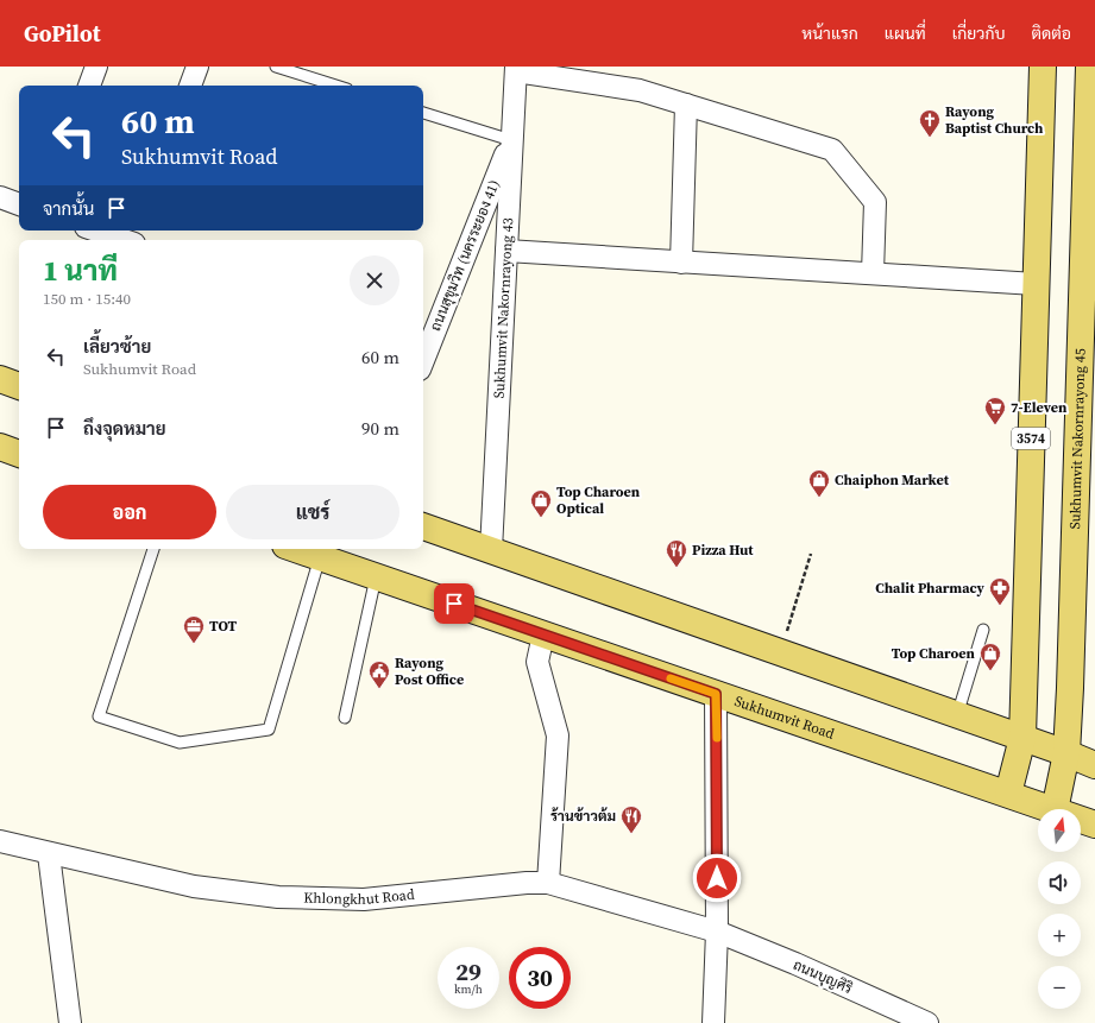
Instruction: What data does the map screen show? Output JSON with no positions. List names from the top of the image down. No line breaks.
{"streets":{"main road":["3574","Sukhumvit Nakornrayong 45","Sukhumvit Road"],"street":["ถนนสุขุมวิท (นครระยอง 41)","Sukhumvit Nakornrayong 43","Khlongkhut Road","ถนนบุญศิริ"]},"crossings":[["ถนนสุขุมวิท (นครระยอง 41)","Sukhumvit Nakornrayong 43"],["3574","Sukhumvit Road"],["Khlongkhut Road","ถนนบุญศิริ"]],"places":{"church":["Rayong Baptist Church"],"supermarket":["7-Eleven"],"shop":["Chaiphon Market","Top Charoen Optical","Top Charoen"],"restaurant":["Pizza Hut","ร้านข้าวต้ม"],"pharmacy":["Chalit Pharmacy"],"office":["TOT"],"public building":["Rayong Post Office"]},"north":"top","page":{"header":"GoPilot","nav":["หน้าแรก","แผนที่","เกี่ยวกับ","ติดต่อ"],"turn":["60 m","Sukhumvit Road"],"then":"จากนั้น","heading":["1 นาที","150 m · 15:40"],"list":[{"name":"เลี้ยวซ้าย","note":"Sukhumvit Road","value":"60 m"},{"name":"ถึงจุดหมาย","value":"90 m"}],"buttons":["ออก","แชร์"],"map_buttons":["+","−"],"speed":"29 km/h","limit":"30"}}
